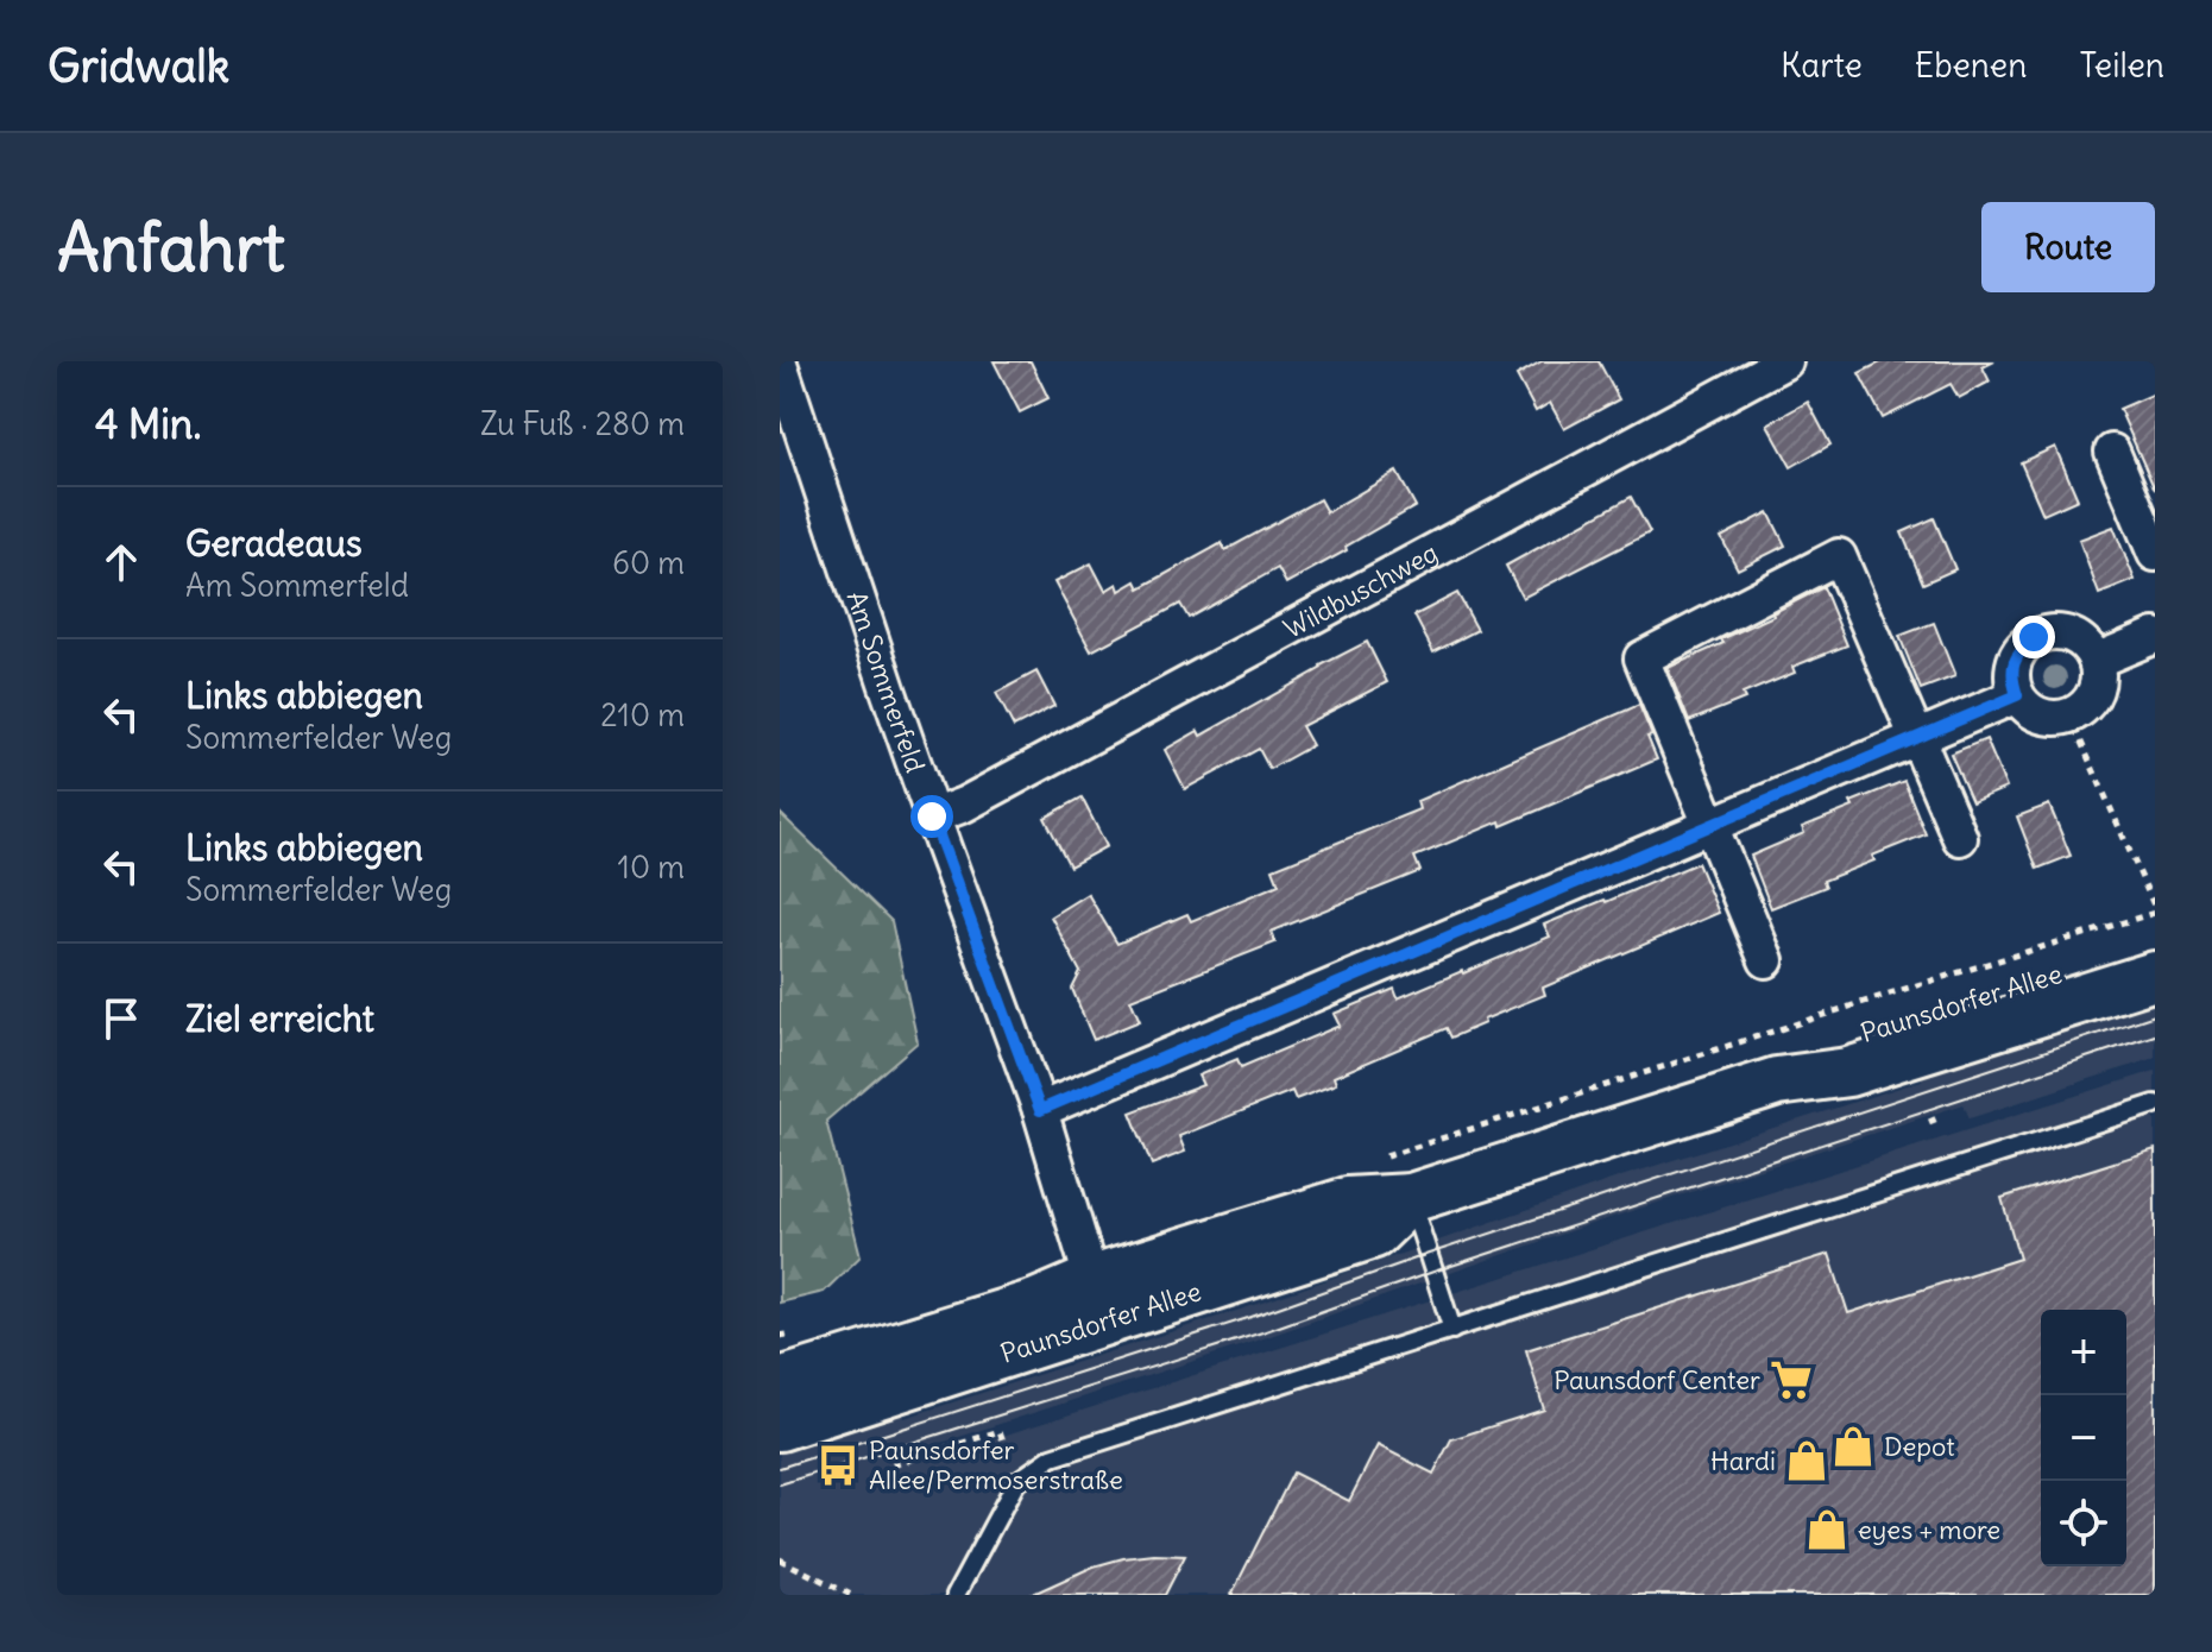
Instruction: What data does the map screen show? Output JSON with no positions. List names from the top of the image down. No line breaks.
{"streets":{"main road":["Paunsdorfer Allee"],"street":["Wildbuschweg","Am Sommerfeld"]},"crossings":[["Wildbuschweg","Am Sommerfeld"],["Am Sommerfeld","Paunsdorfer Allee"]],"places":{"supermarket":["Paunsdorf Center"],"shop":["Depot","Hardi","eyes + more"],"bus stop":["Paunsdorfer Allee/Permoserstraße"]},"page":{"header":"Gridwalk","nav":["Karte","Ebenen","Teilen"],"buttons":"Route","title":"Anfahrt","heading":["4 Min.","Zu Fuß · 280 m"],"list":[["Geradeaus","Am Sommerfeld","60 m"],["Links abbiegen","Sommerfelder Weg","210 m"],["Links abbiegen","Sommerfelder Weg","10 m"],"Ziel erreicht"],"map_buttons":["+","−"]}}
